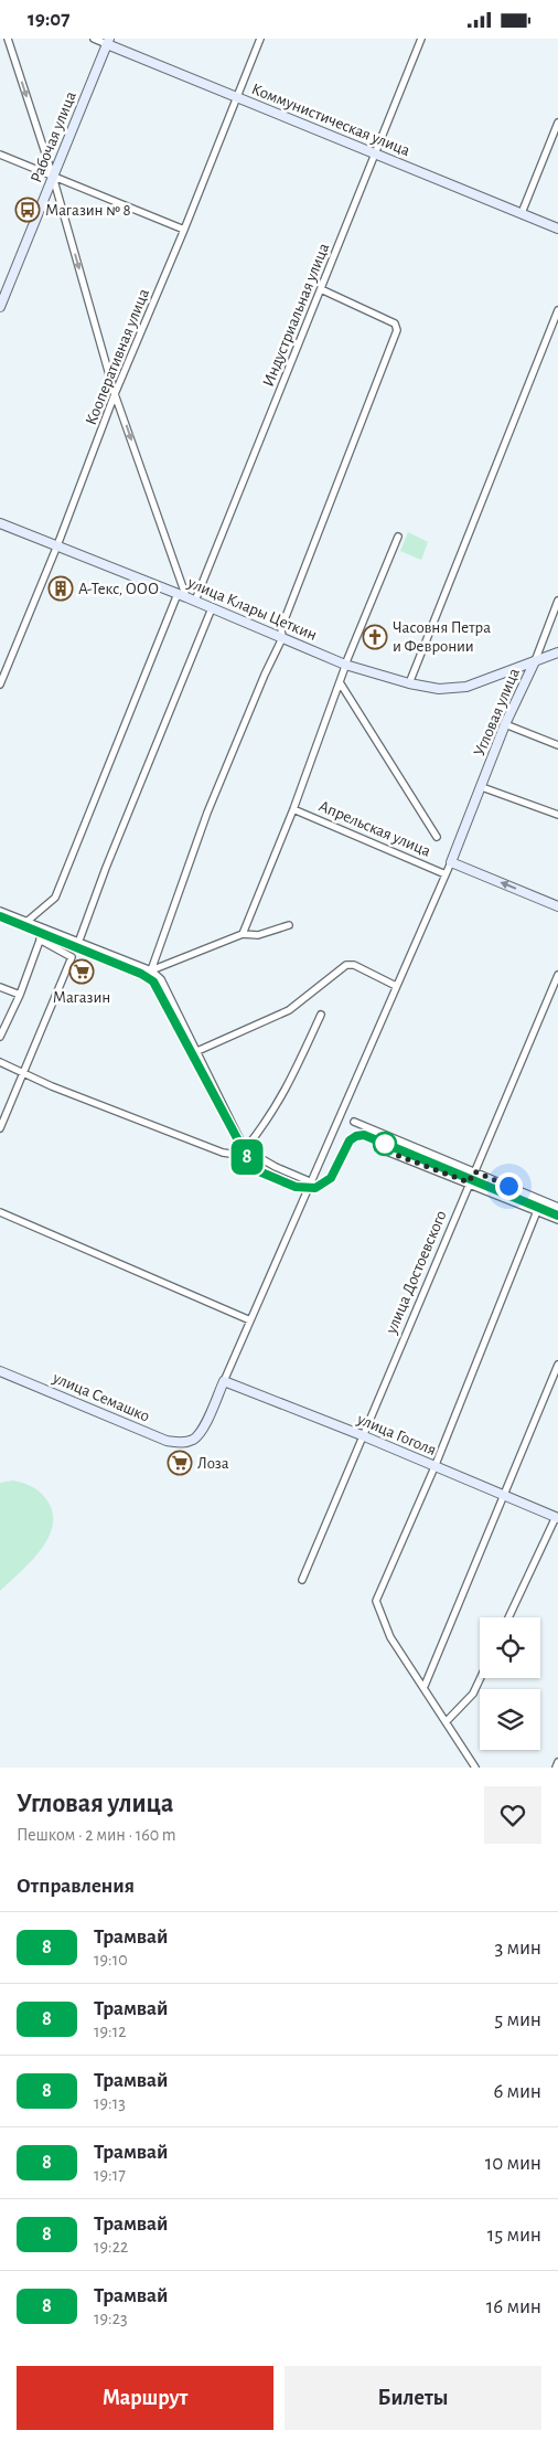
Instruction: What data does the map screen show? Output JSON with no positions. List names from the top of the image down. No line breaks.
{"streets":{"street":["Коммунистическая улица","Рабочая улица","Индустриальная улица","Кооперативная улица","улица Клары Цеткин","Угловая улица","Апрельская улица","улица Достоевского","улица Семашко","улица Гоголя"]},"crossings":[["Коммунистическая улица","Рабочая улица"],["Коммунистическая улица","Индустриальная улица"],["Коммунистическая улица","Кооперативная улица"],["Индустриальная улица","улица Клары Цеткин"],["Кооперативная улица","улица Клары Цеткин"],["улица Клары Цеткин","Угловая улица"],["Угловая улица","Апрельская улица"],["Угловая улица","улица Семашко"],["Угловая улица","улица Гоголя"],["улица Достоевского","улица Гоголя"]],"one_way":["Апрельская улица"],"places":{"bus stop":["Магазин № 8"],"building":["А-Текс, ООО"],"church":["Часовня Петра и Февронии"],"supermarket":["Магазин","Лоза"]},"lines":["tram line 8"],"page":{"status":"19:07","on_map":"8","heading":[["Угловая улица","Пешком · 2 мин · 160 m"],"Отправления"],"list":[{"mark":"8","name":"Трамвай","note":"19:10","value":"3 мин"},{"mark":"8","name":"Трамвай","note":"19:12","value":"5 мин"},{"mark":"8","name":"Трамвай","note":"19:13","value":"6 мин"},{"mark":"8","name":"Трамвай","note":"19:17","value":"10 мин"},{"mark":"8","name":"Трамвай","note":"19:22","value":"15 мин"},{"mark":"8","name":"Трамвай","note":"19:23","value":"16 мин"}],"buttons":["Маршрут","Билеты"]}}
